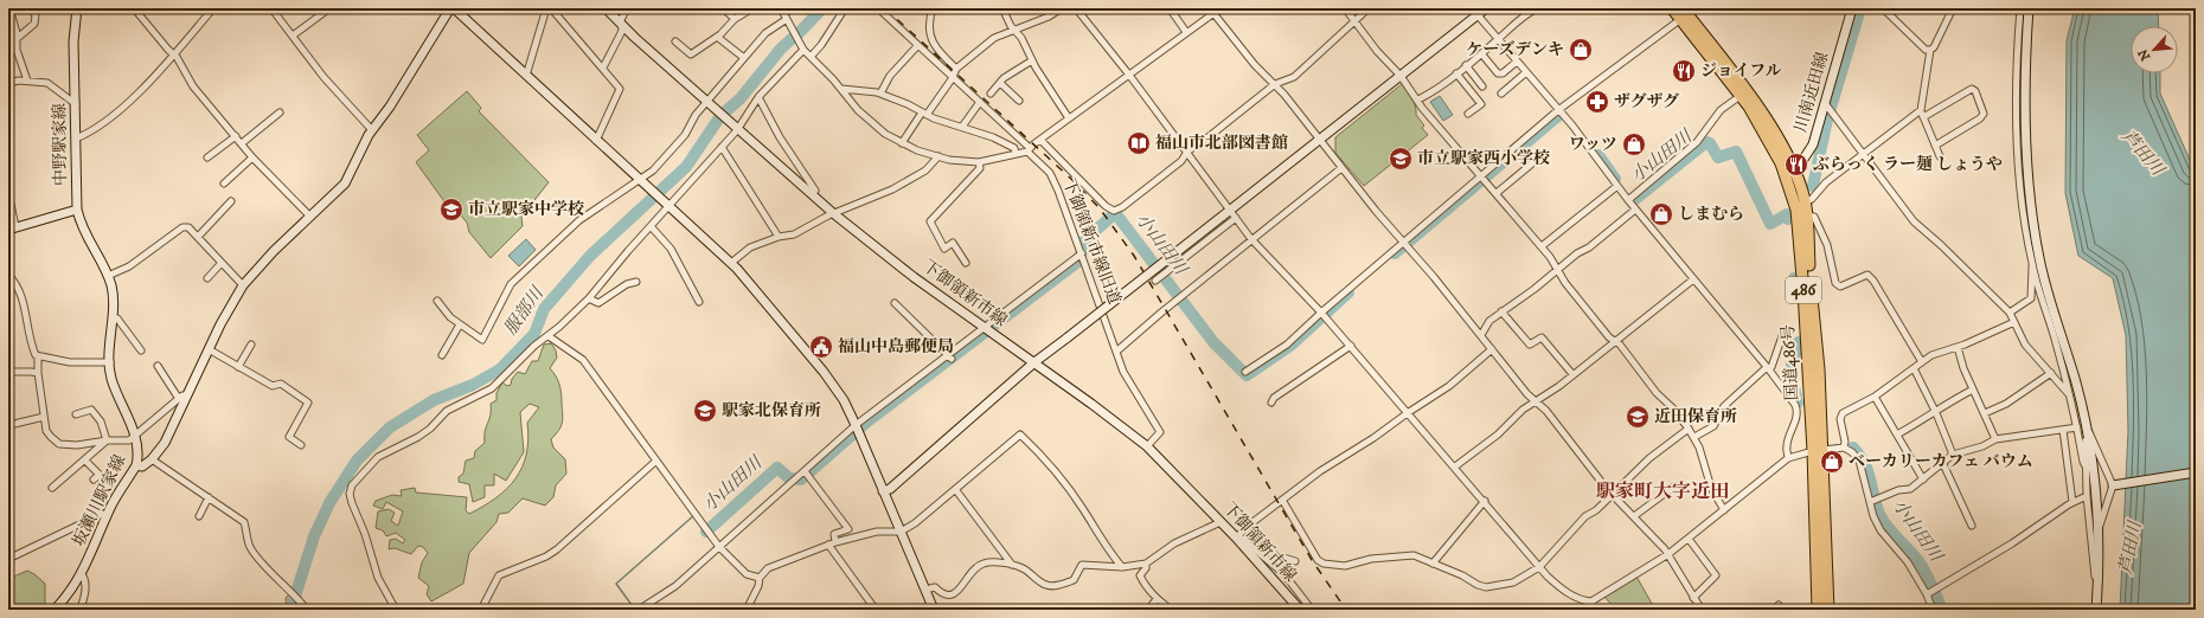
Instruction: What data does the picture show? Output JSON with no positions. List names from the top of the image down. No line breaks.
{"streets":{"highway":["486","国道486号"],"street":["川南近田線","中野駅家線","下御領新市線旧道","下御領新市線","坂瀬川駅家線"]},"crossings":[["川南近田線","国道486号"],["中野駅家線","坂瀬川駅家線"],["下御領新市線旧道","下御領新市線"]],"districts":["駅家町大字近田"],"water":["芦田川","小山田川","服部川"],"places":{"shop":["ケーズデンキ","ワッツ","しまむら","ベーカリーカフェ バウム"],"restaurant":["ジョイフル","ぶらっく ラー麺 しょうや"],"pharmacy":["ザグザグ"],"library":["福山市北部図書館"],"school or university":["市立駅家西小学校","市立駅家中学校","駅家北保育所","近田保育所"],"public building":["福山中島郵便局"]},"north":"bottom left"}
